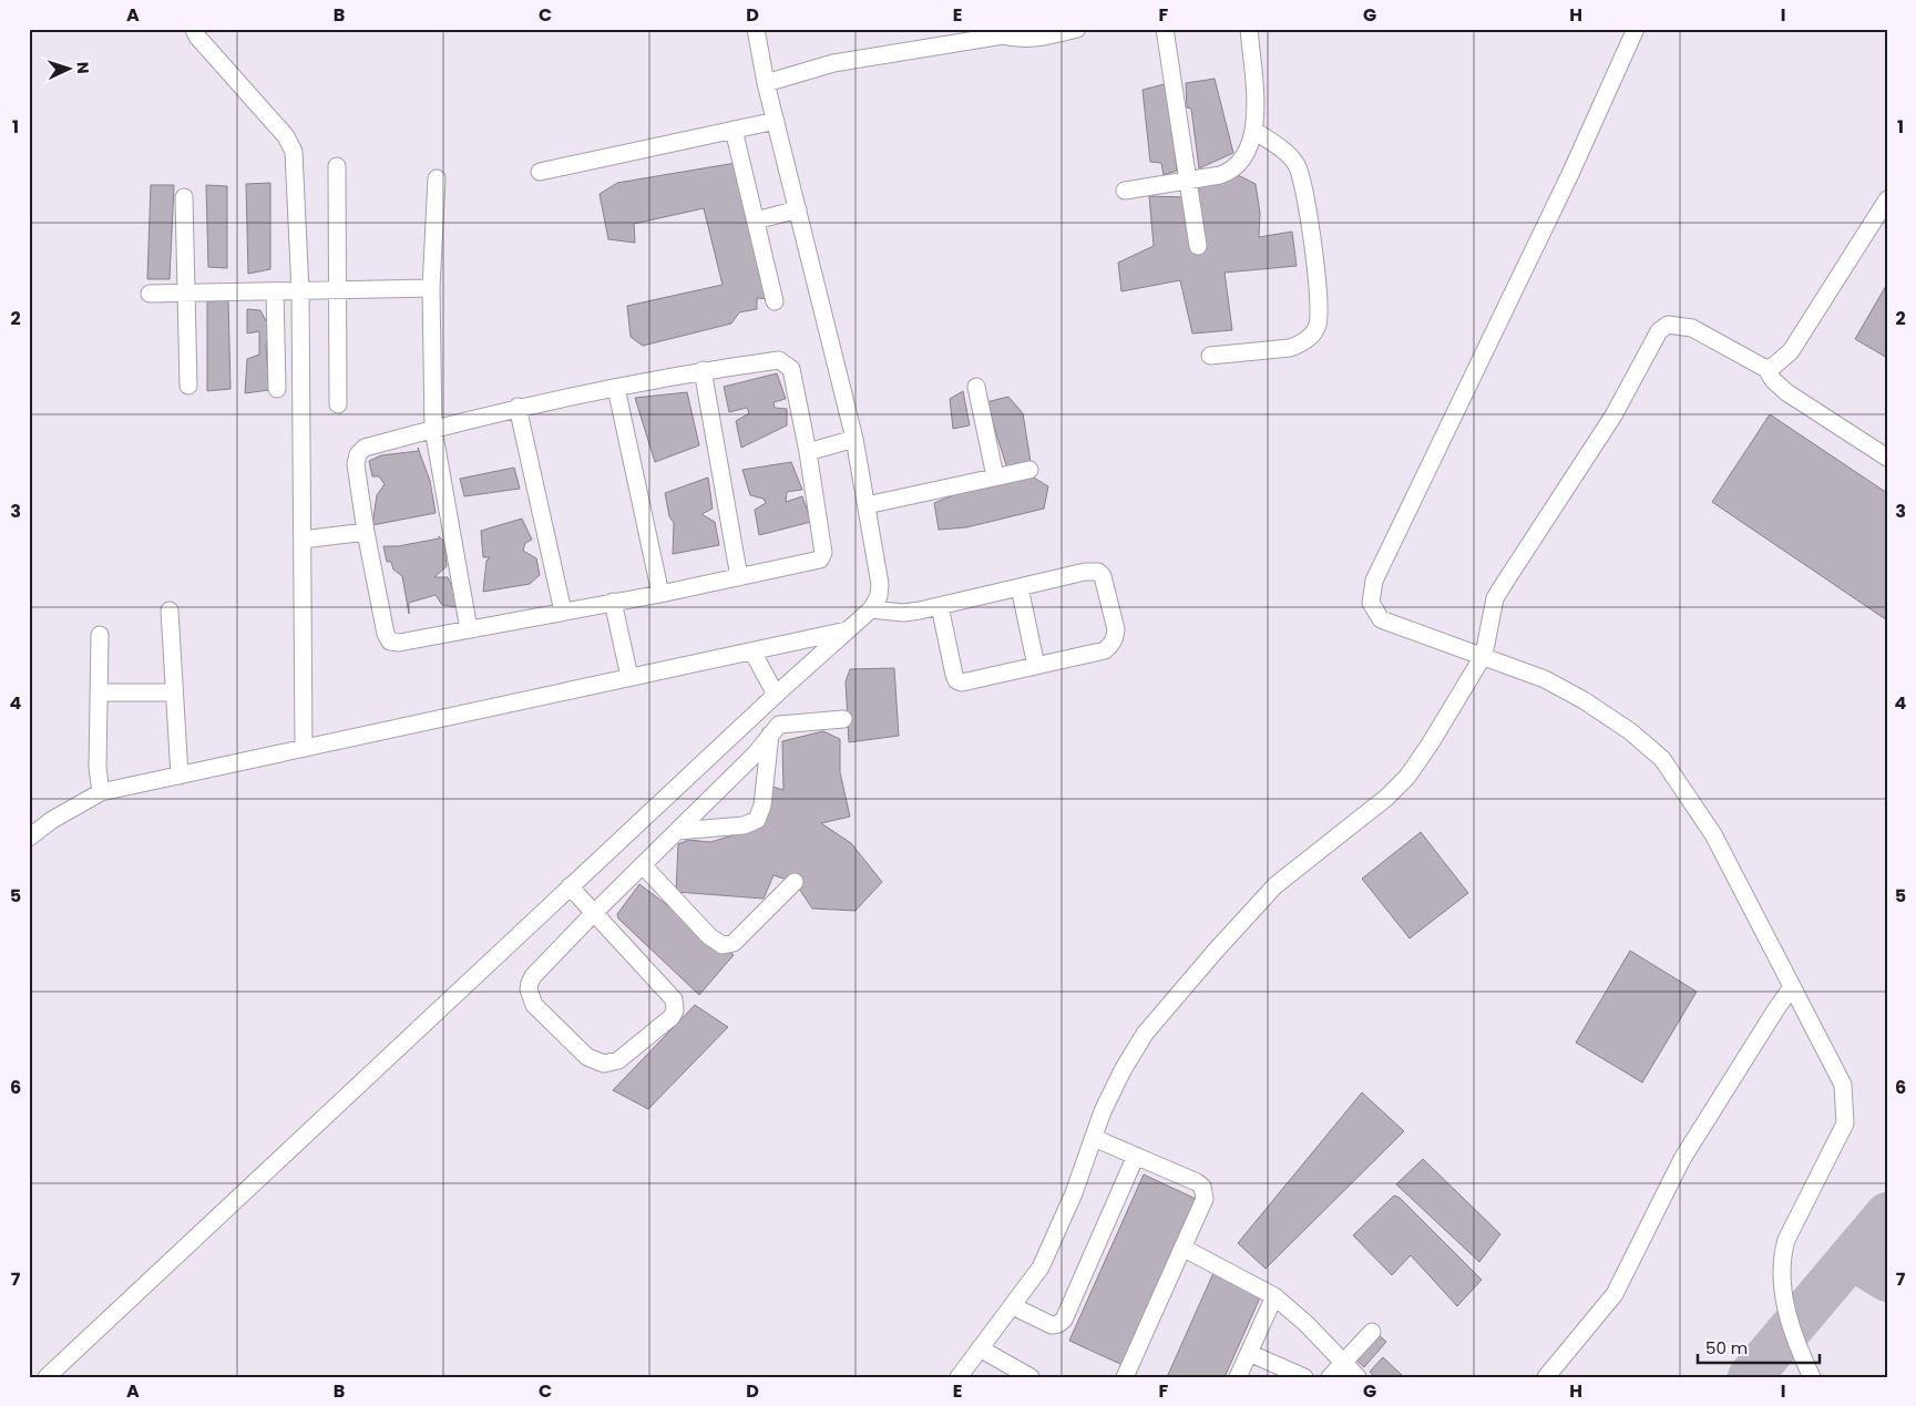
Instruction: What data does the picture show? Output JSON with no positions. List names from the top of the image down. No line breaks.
{"scale_bar":"50 m","north":"right","grid":{"columns":["A","B","C","D","E","F","G","H","I"],"rows":["1","2","3","4","5","6","7"]}}
